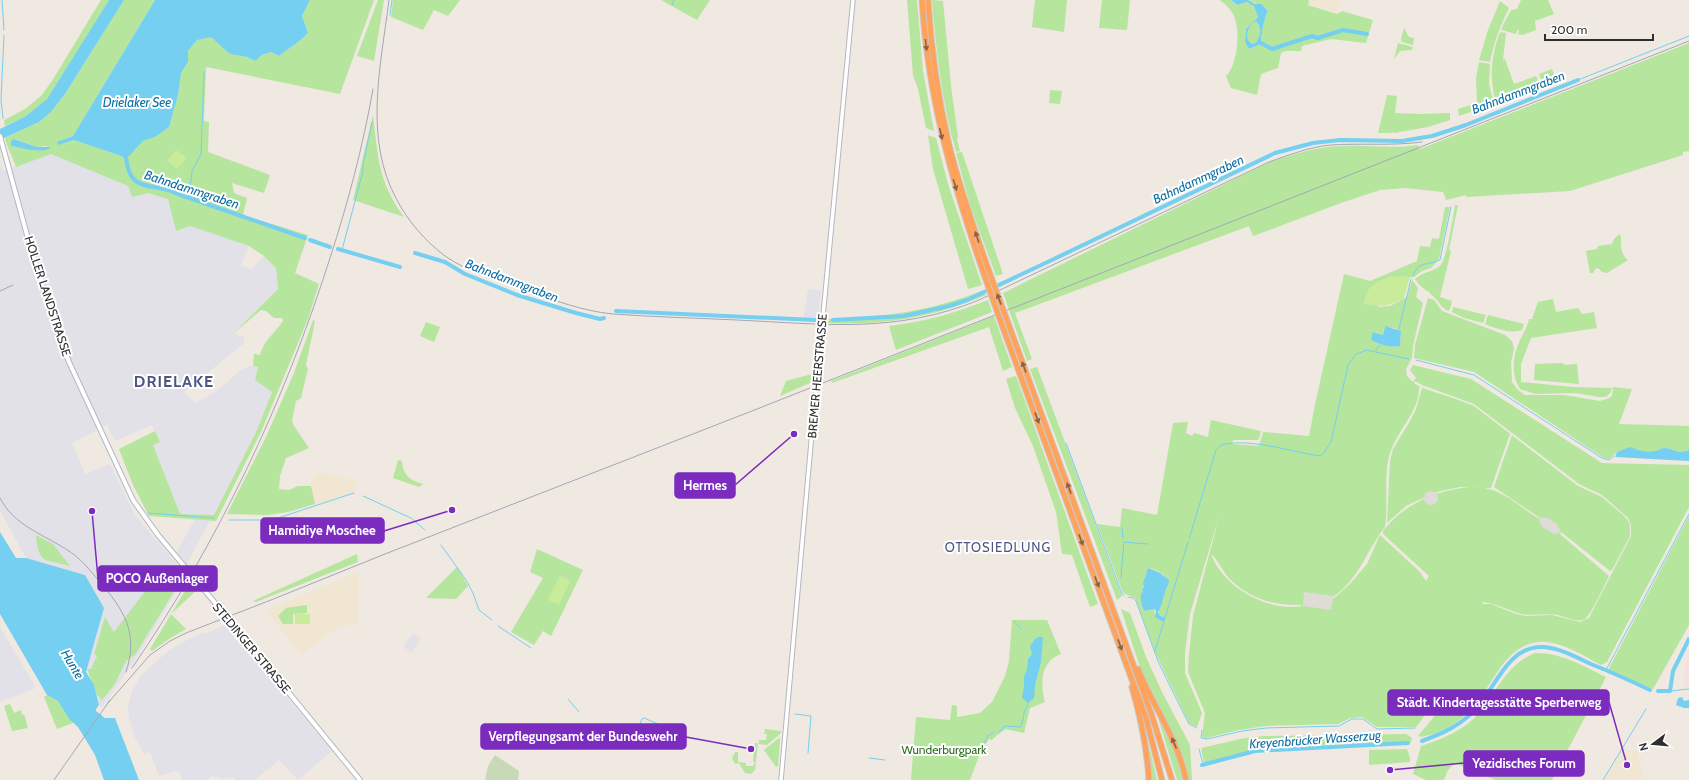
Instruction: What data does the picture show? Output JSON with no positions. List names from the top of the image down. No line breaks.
{"streets":{"main road":["HOLLER LANDSTRASSE","STEDINGER STRASSE"],"street":["BREMER HEERSTRASSE"]},"crossings":[["HOLLER LANDSTRASSE","STEDINGER STRASSE"]],"districts":["DRIELAKE","OTTOSIEDLUNG"],"water":["Bahndammgraben","Drielaker See","Hunte","Kreyenbrücker Wasserzug"],"parks":["Wunderburgpark"],"places":["Hermes","Hamidiye Moschee","POCO Außenlager","Verpflegungsamt der Bundeswehr","Städt. Kindertagesstätte Sperberweg","Yezidisches Forum"],"scale_bar":"200 m","north":"left"}
